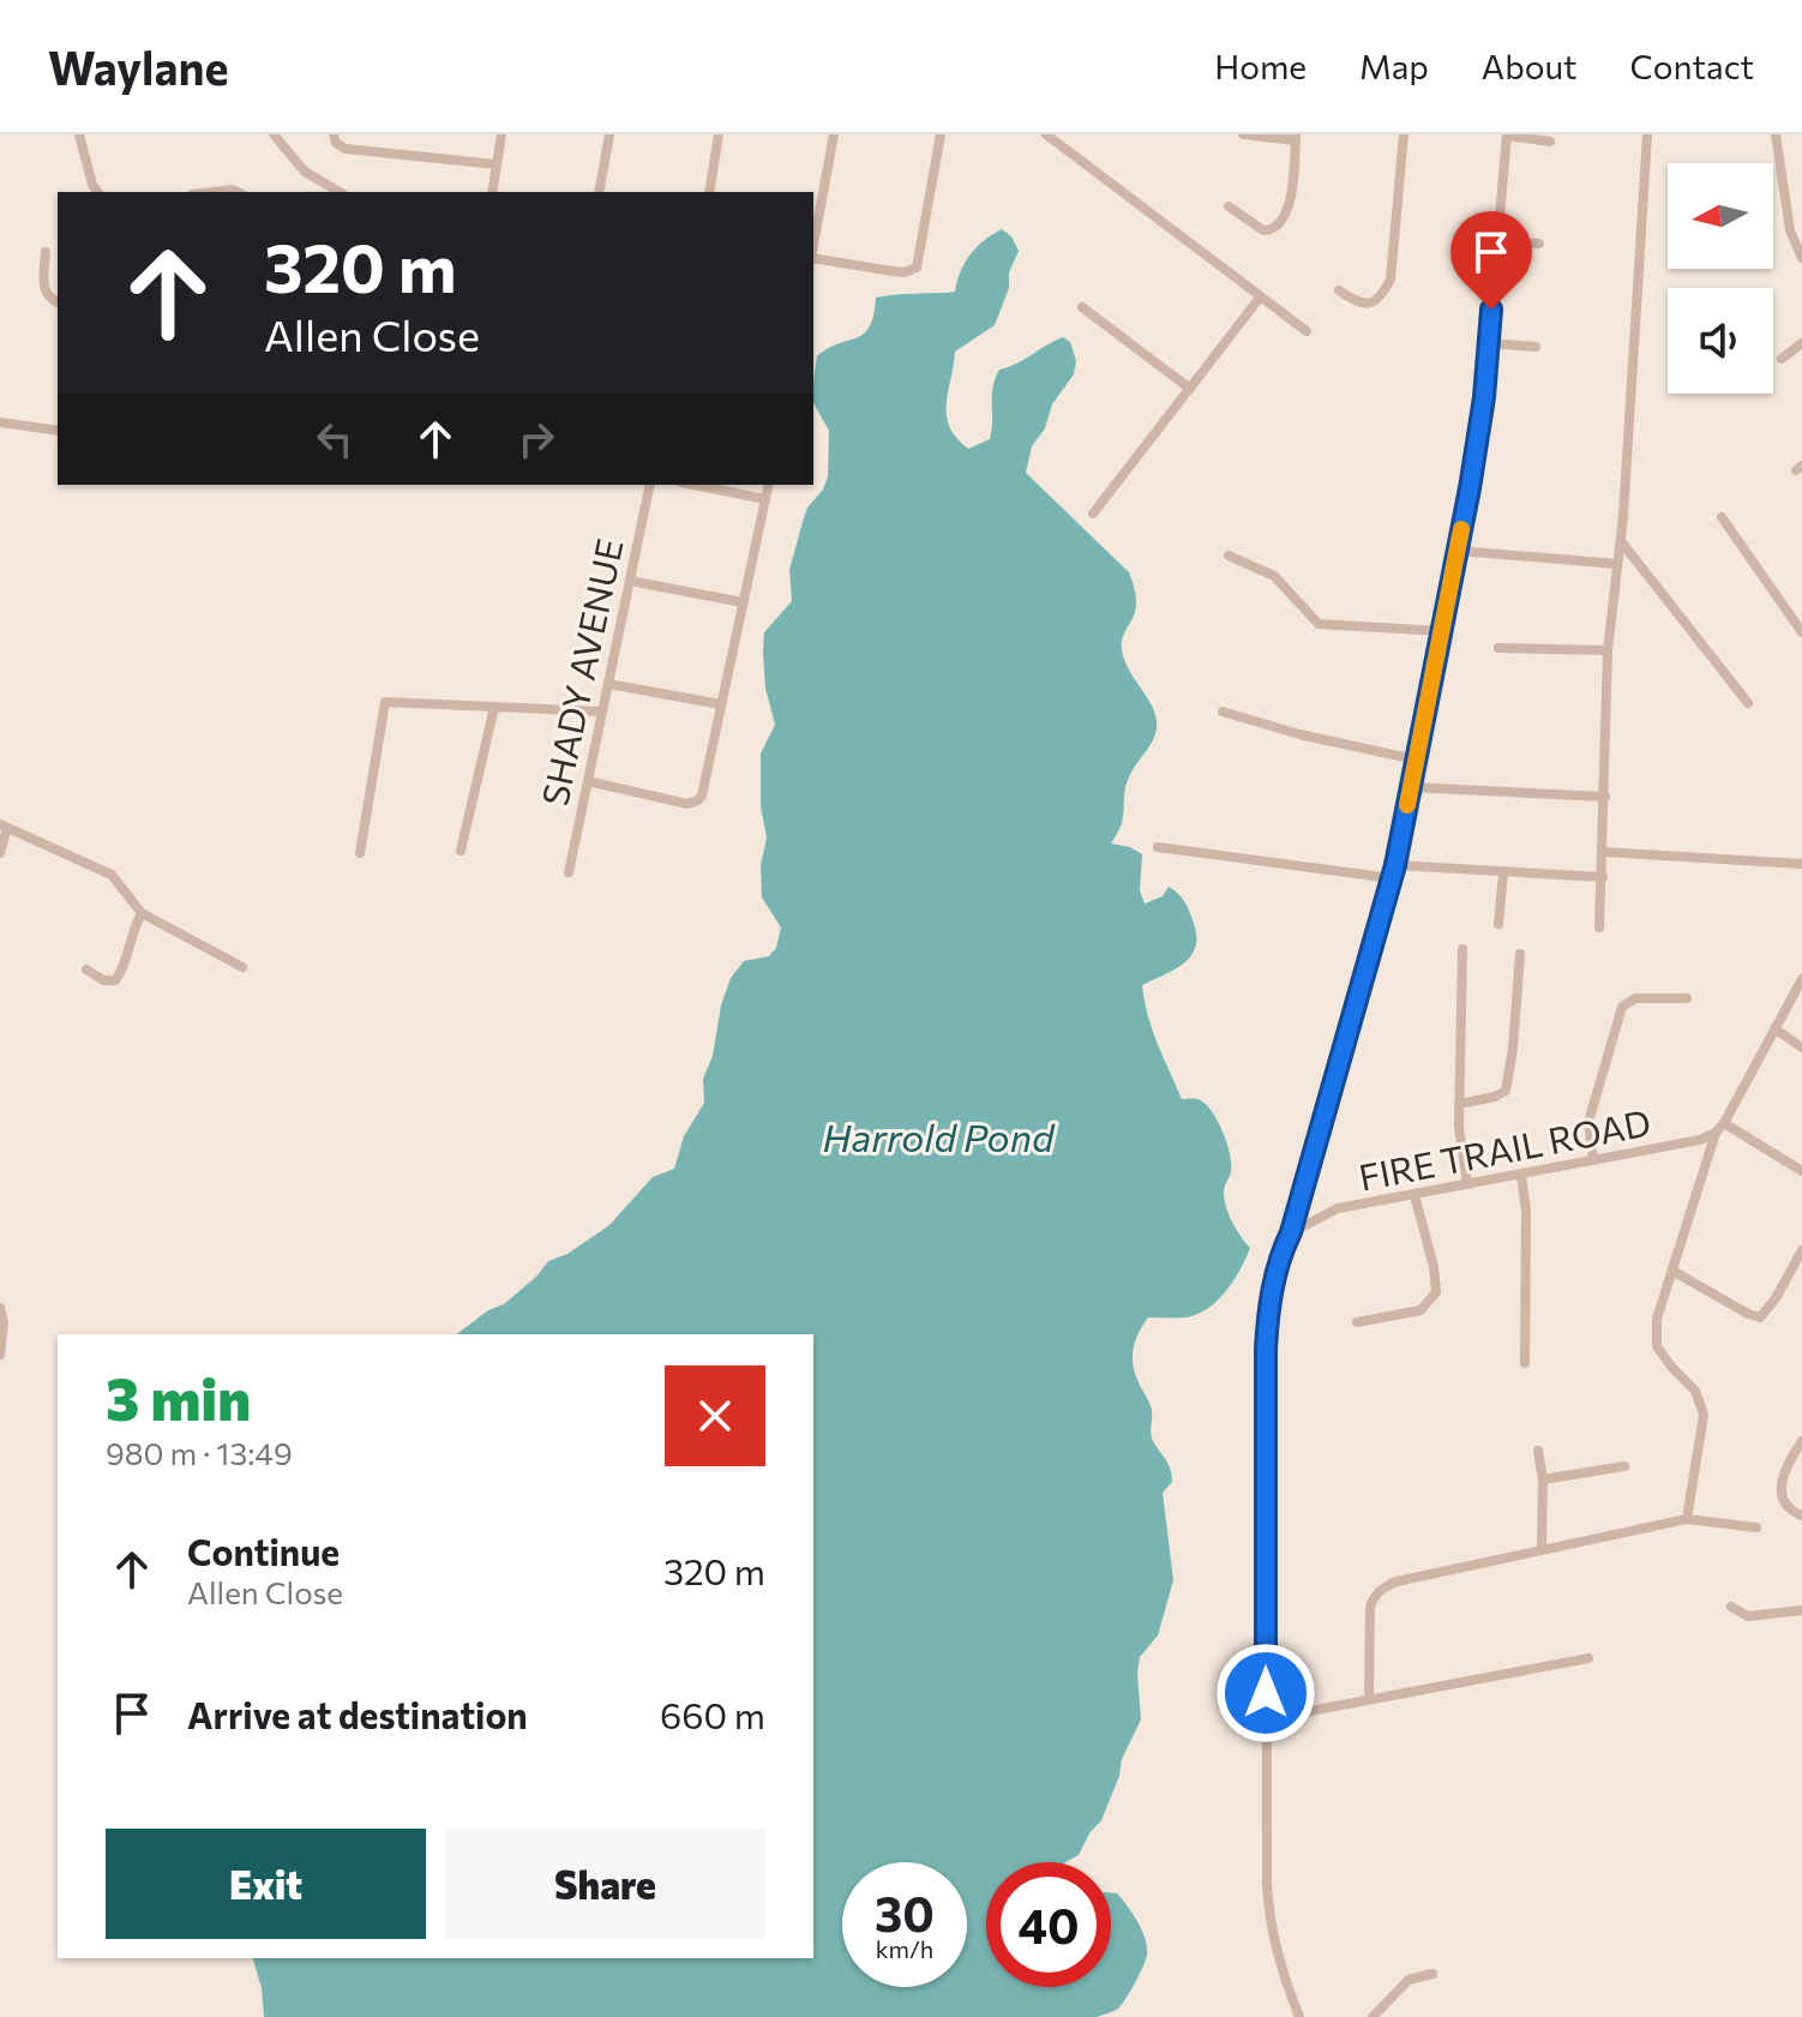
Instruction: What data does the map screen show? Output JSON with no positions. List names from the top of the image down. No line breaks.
{"streets":{"street":["SHADY AVENUE","FIRE TRAIL ROAD"]},"water":["Harrold Pond"],"north":"left","page":{"header":"Waylane","nav":["Home","Map","About","Contact"],"turn":["320 m","Allen Close"],"heading":["3 min","980 m · 13:49"],"list":[{"name":"Continue","note":"Allen Close","value":"320 m"},{"name":"Arrive at destination","value":"660 m"}],"buttons":["Exit","Share"],"speed":"30 km/h","limit":"40"}}
